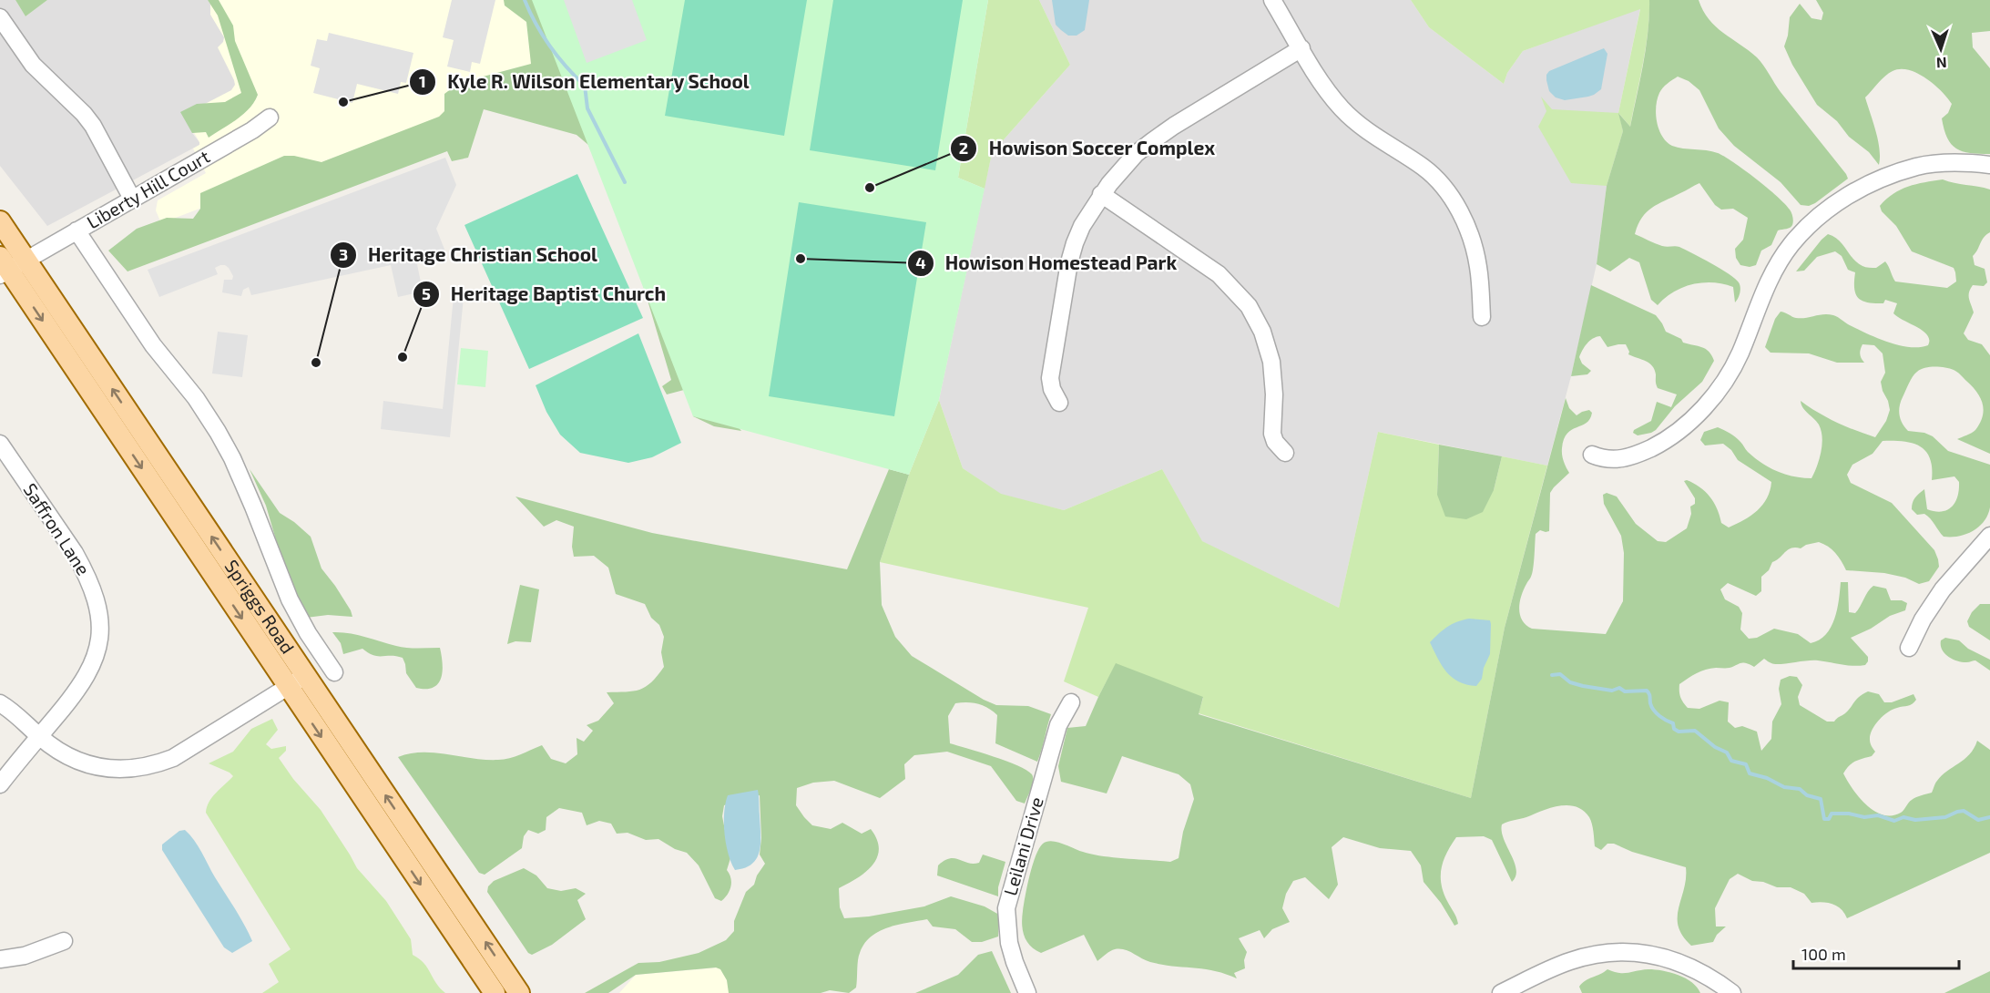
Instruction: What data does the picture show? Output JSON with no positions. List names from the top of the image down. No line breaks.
{"streets":{"main road":["Spriggs Road"],"street":["Liberty Hill Court","Saffron Lane","Leilani Drive"]},"crossings":[["Liberty Hill Court","Spriggs Road"]],"places":["Kyle R. Wilson Elementary School","Howison Soccer Complex","Howison Homestead Park","Heritage Baptist Church","Heritage Christian School"],"scale_bar":"100 m","north":"bottom"}
